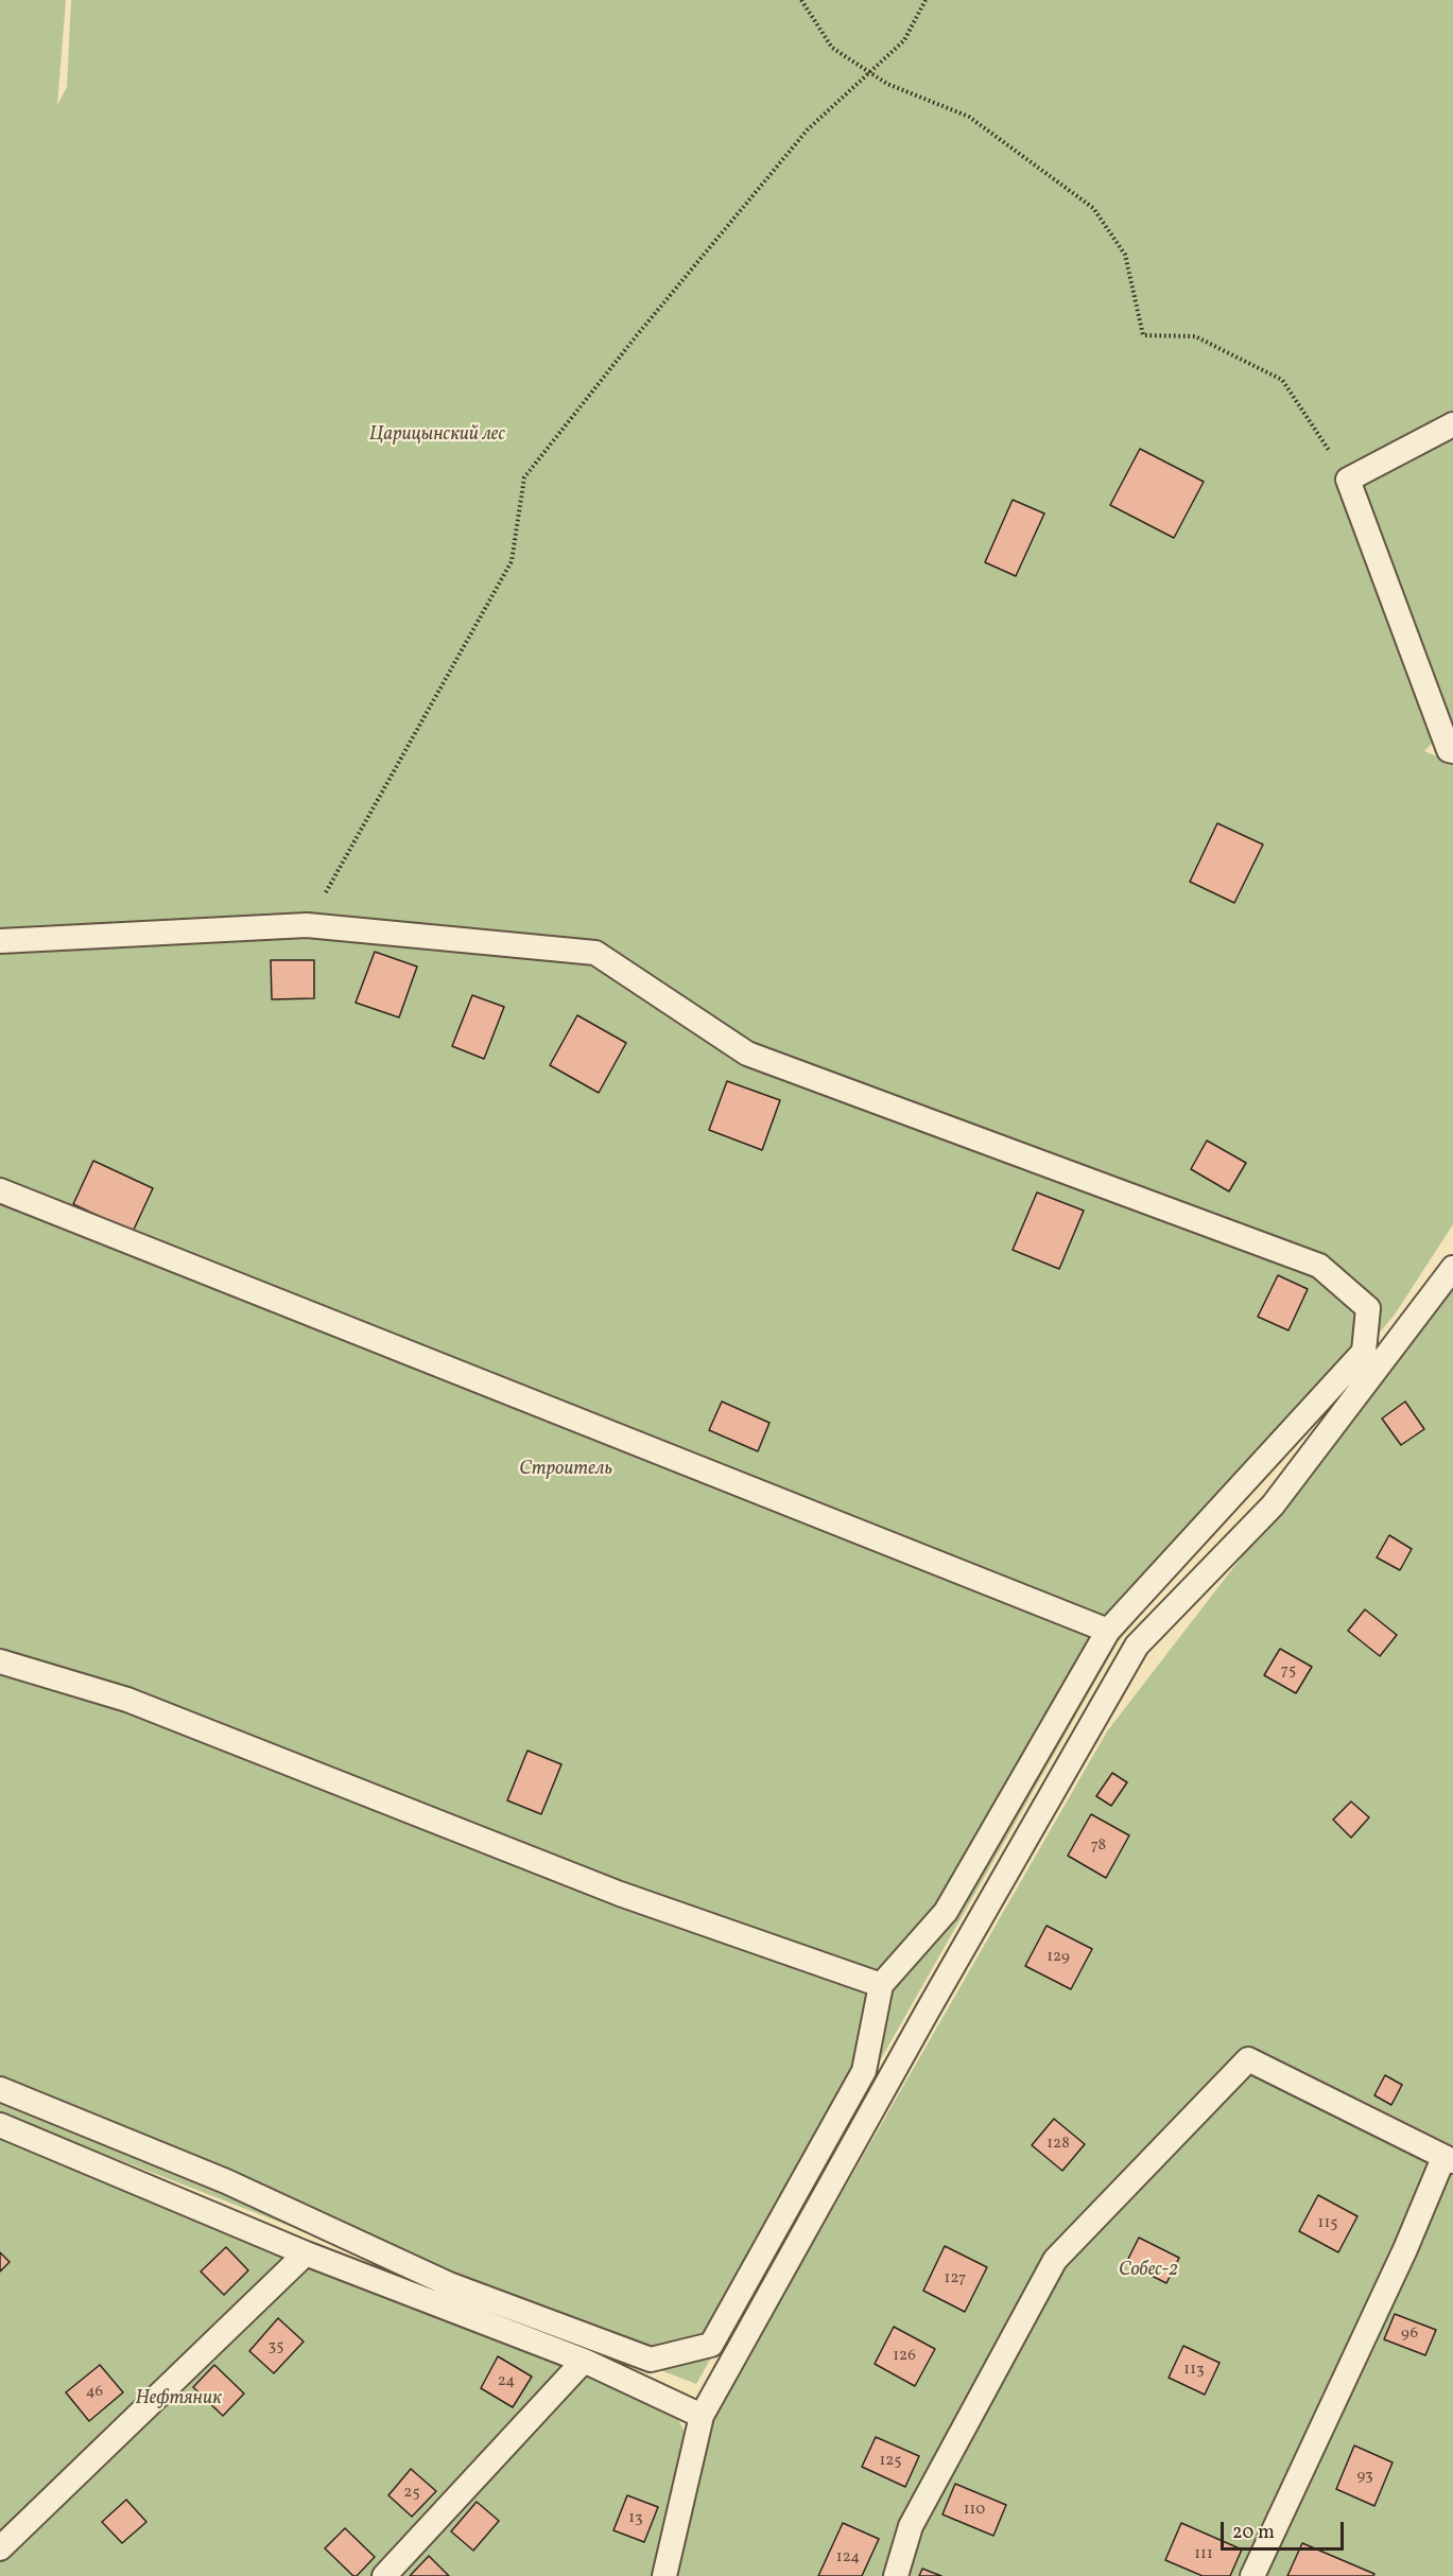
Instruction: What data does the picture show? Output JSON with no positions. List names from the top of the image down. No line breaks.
{"parks":["Царицынский лес","Строитель","Собес-2","Нефтяник"],"house_numbers":["75","78","129","128","115","127","96","35","126","113","24","46","125","93","25","110","13","111","124"],"scale_bar":"20 m"}
